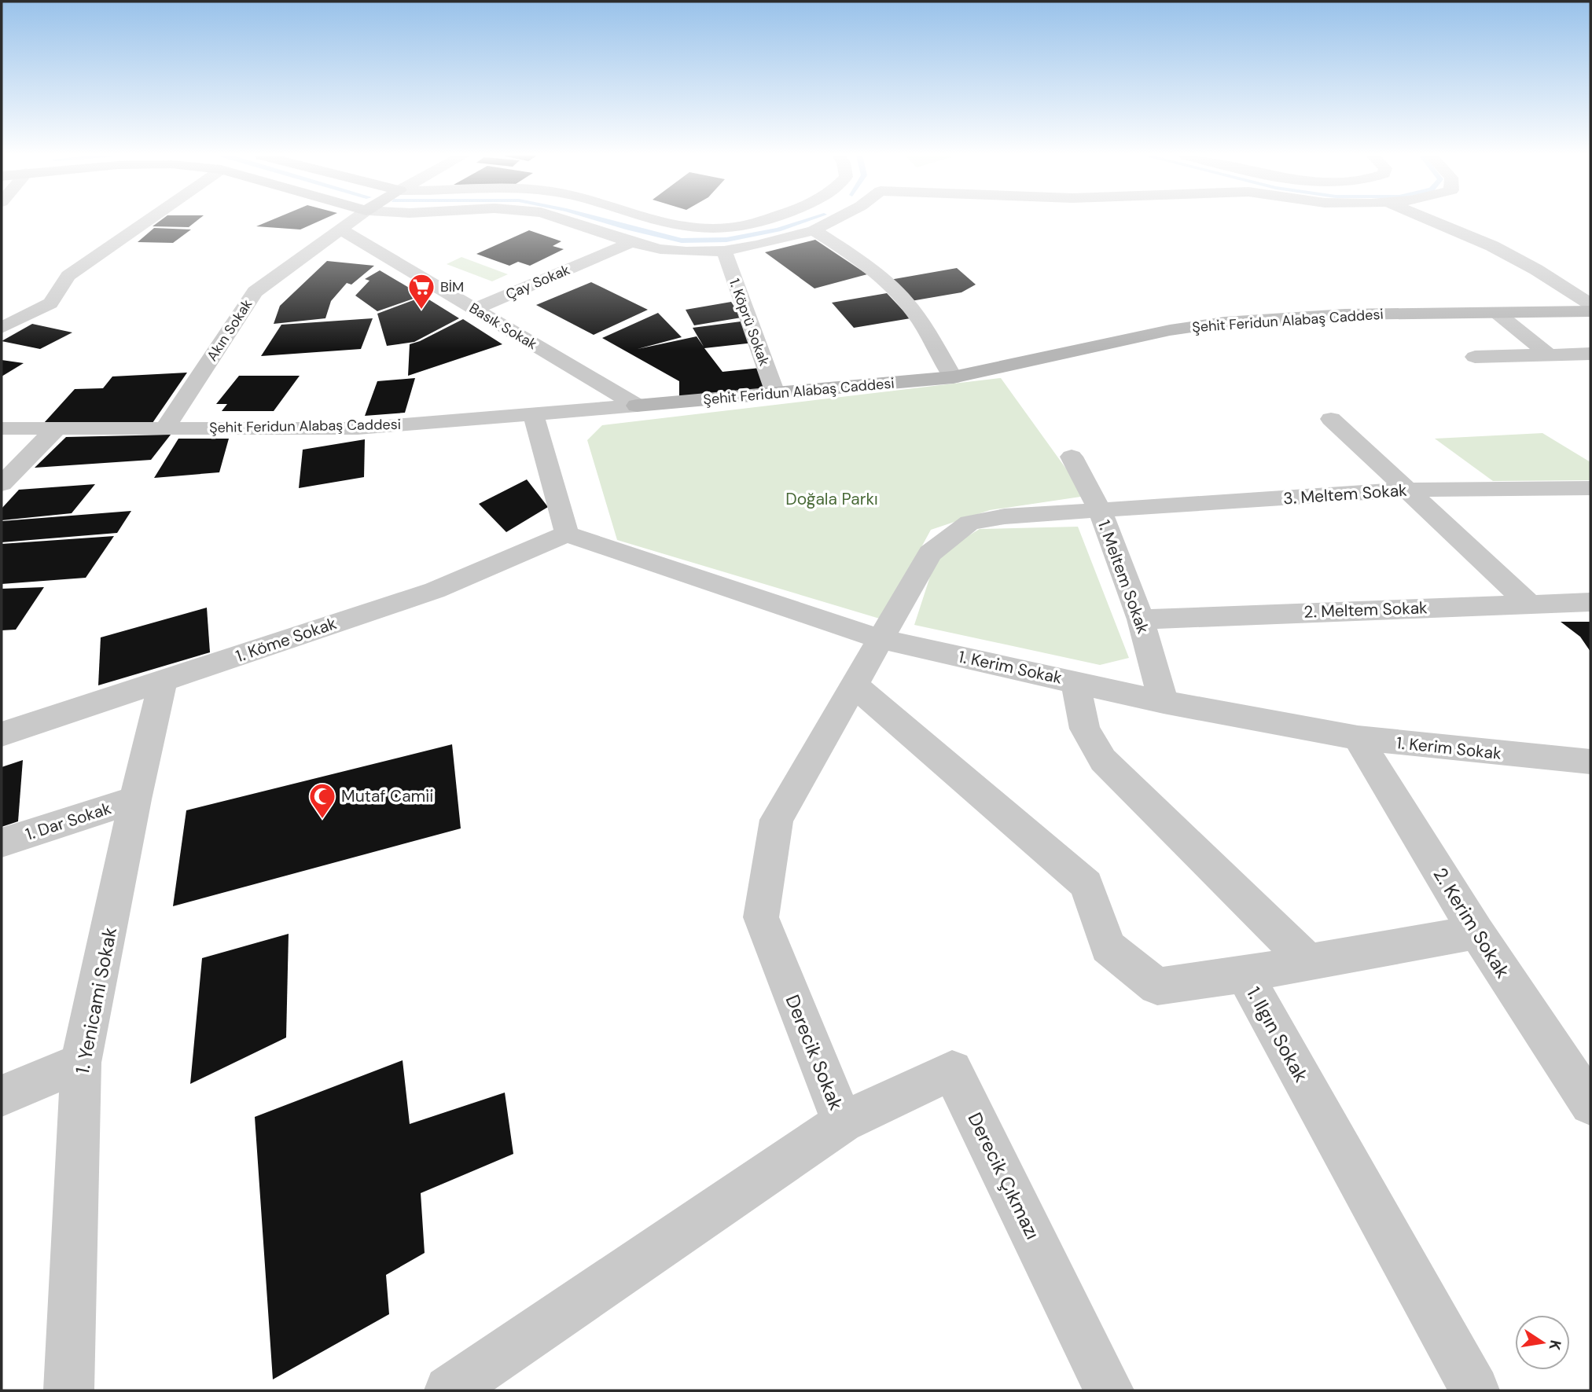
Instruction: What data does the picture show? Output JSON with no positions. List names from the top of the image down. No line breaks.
{"streets":{"street":["Çay Sokak","Şehit Feridun Alabaş Caddesi","1. Köprü Sokak","Basık Sokak","Akın Sokak","3. Meltem Sokak","1. Meltem Sokak","2. Meltem Sokak","1. Köme Sokak","1. Kerim Sokak","1. Dar Sokak","2. Kerim Sokak","1. Yenicami Sokak","1. Ilgın Sokak","Derecik Sokak","Derecik Çıkmazı"]},"crossings":[["Çay Sokak","Basık Sokak"],["Şehit Feridun Alabaş Caddesi","1. Köprü Sokak"],["Şehit Feridun Alabaş Caddesi","Basık Sokak"],["Şehit Feridun Alabaş Caddesi","Akın Sokak"],["Basık Sokak","Akın Sokak"],["3. Meltem Sokak","1. Meltem Sokak"],["3. Meltem Sokak","1. Kerim Sokak"],["3. Meltem Sokak","Derecik Sokak"],["1. Meltem Sokak","2. Meltem Sokak"],["1. Meltem Sokak","1. Kerim Sokak"],["1. Köme Sokak","1. Kerim Sokak"],["1. Köme Sokak","1. Yenicami Sokak"],["1. Kerim Sokak","2. Kerim Sokak"],["1. Kerim Sokak","Derecik Sokak"],["1. Dar Sokak","1. Yenicami Sokak"],["2. Kerim Sokak","1. Ilgın Sokak"],["Derecik Sokak","Derecik Çıkmazı"]],"parks":["Doğala Parkı"],"places":{"supermarket":["BİM"],"mosque":["Mutaf Camii"]},"north":"right"}
